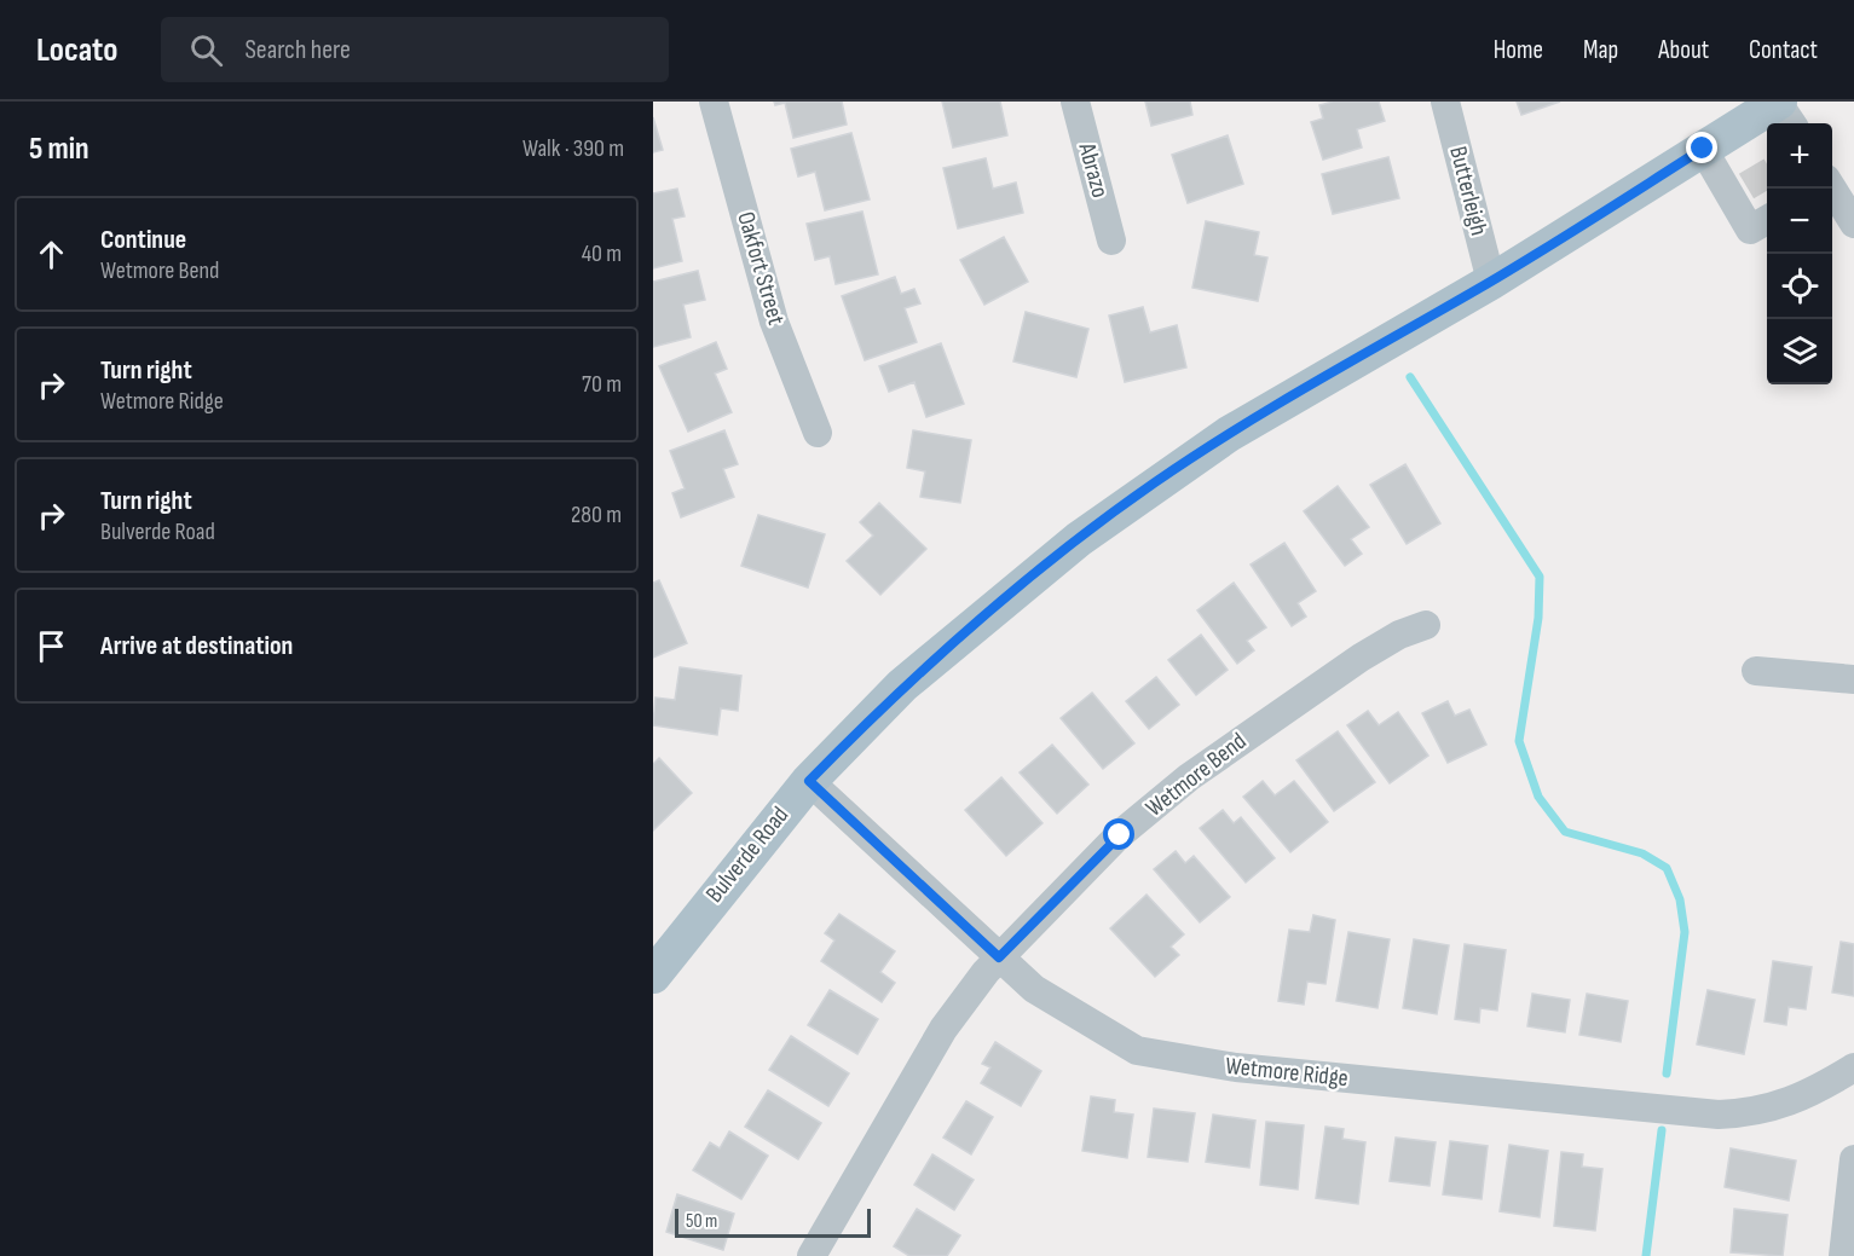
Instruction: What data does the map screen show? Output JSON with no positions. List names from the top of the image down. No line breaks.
{"streets":{"main road":["Bulverde Road"],"street":["Abrazo","Butterleigh","Oakfort Street","Wetmore Bend","Wetmore Ridge"]},"crossings":[["Butterleigh","Bulverde Road"],["Wetmore Bend","Wetmore Ridge"],["Bulverde Road","Wetmore Ridge"]],"scale_bar":"50 m","page":{"header":"Locato","search":"Search here","nav":["Home","Map","About","Contact"],"heading":["5 min","Walk · 390 m"],"map_buttons":["+","−"],"list":[["Continue","Wetmore Bend","40 m"],["Turn right","Wetmore Ridge","70 m"],["Turn right","Bulverde Road","280 m"],"Arrive at destination"],"scale":"50 m"}}
